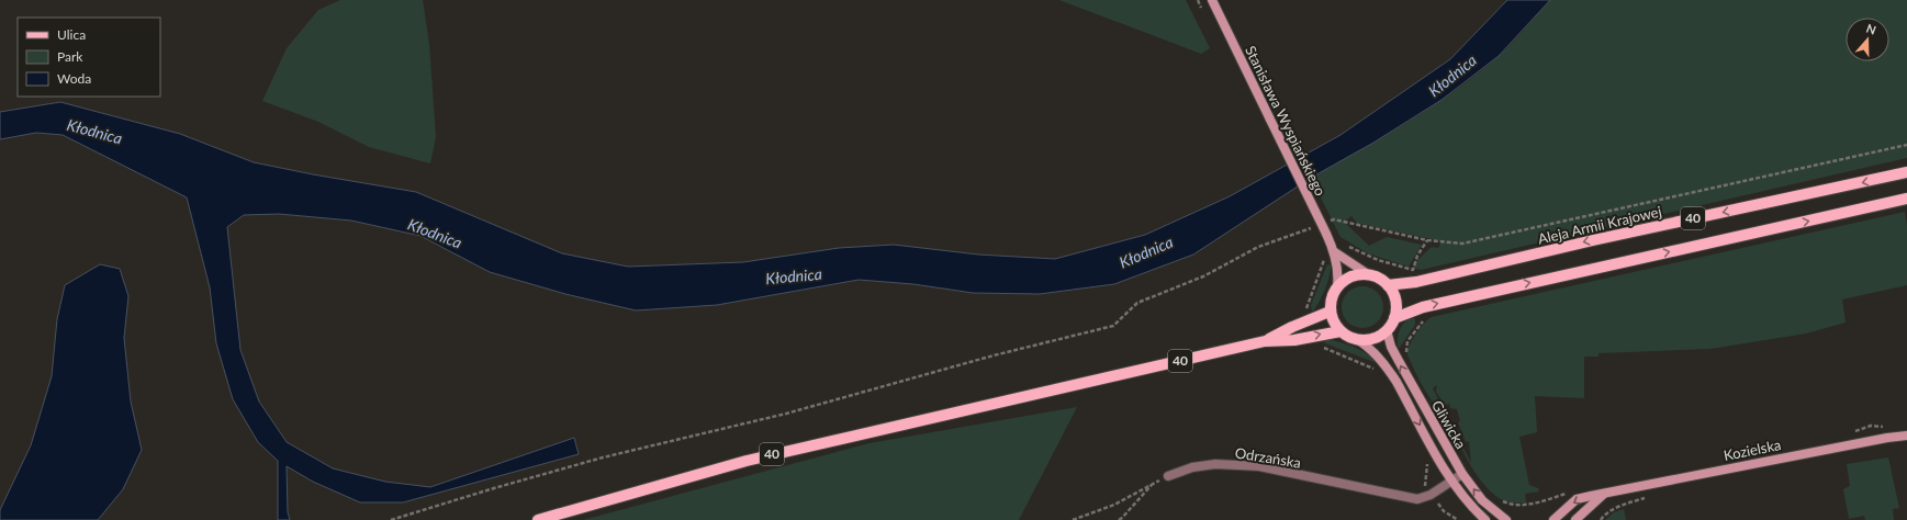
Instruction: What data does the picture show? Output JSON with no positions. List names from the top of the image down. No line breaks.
{"streets":{"main road":["Stanisława Wyspiańskiego","40","Aleja Armii Krajowej","Gliwicka","Kozielska"],"street":["Odrzańska"]},"crossings":[["Stanisława Wyspiańskiego","40"],["Stanisława Wyspiańskiego","Aleja Armii Krajowej"],["Stanisława Wyspiańskiego","Gliwicka"],["40","Aleja Armii Krajowej"],["40","Gliwicka"],["Aleja Armii Krajowej","Gliwicka"],["Gliwicka","Odrzańska"]],"water":["Kłodnica"],"legend":["Ulica","Park","Woda"],"north":"top"}
